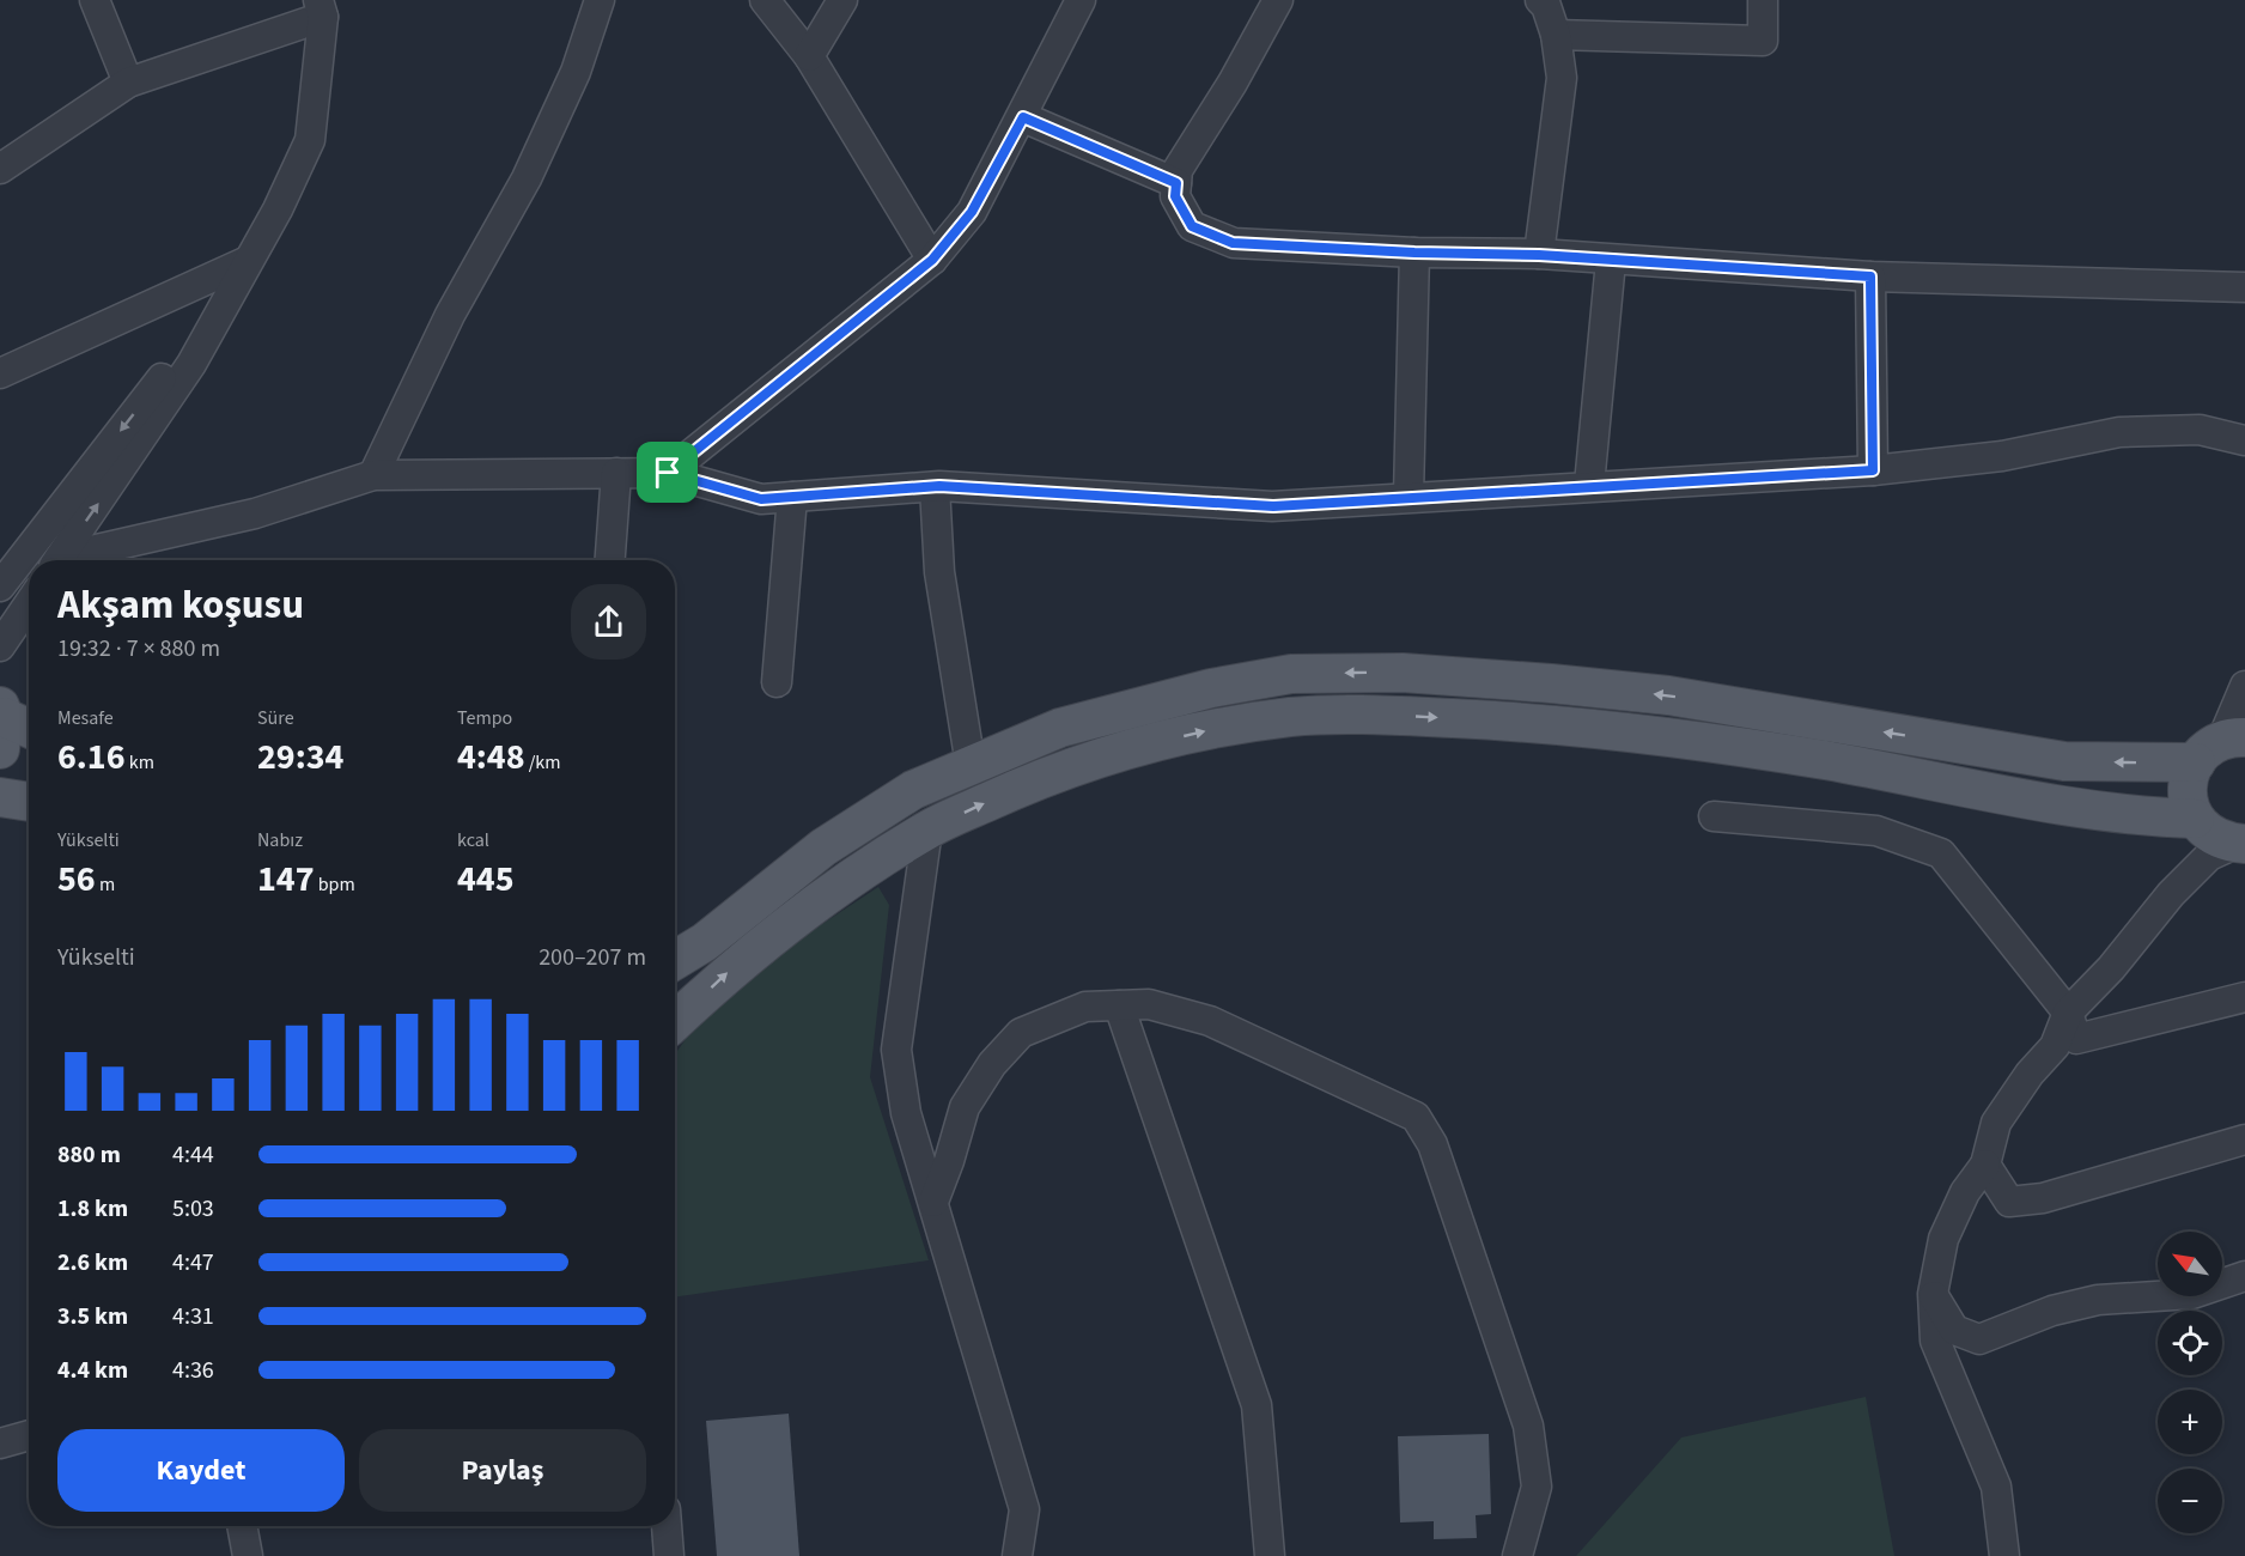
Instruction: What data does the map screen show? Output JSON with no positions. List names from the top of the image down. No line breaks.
{"north":"top left","page":{"heading":["Akşam koşusu","19:32 · 7 × 880 m"],"stats":[["Mesafe","6.16 km"],["Süre","29:34"],["Tempo","4:48 /km"],["Yükselti","56 m"],["Nabız","147 bpm"],["kcal","445"]],"chart":["Yükselti","200–207 m"],"list":[{"name":"880 m","note":"4:44"},{"name":"1.8 km","note":"5:03"},{"name":"2.6 km","note":"4:47"},{"name":"3.5 km","note":"4:31"},{"name":"4.4 km","note":"4:36"}],"map_buttons":["+","−"],"buttons":["Kaydet","Paylaş"]}}
